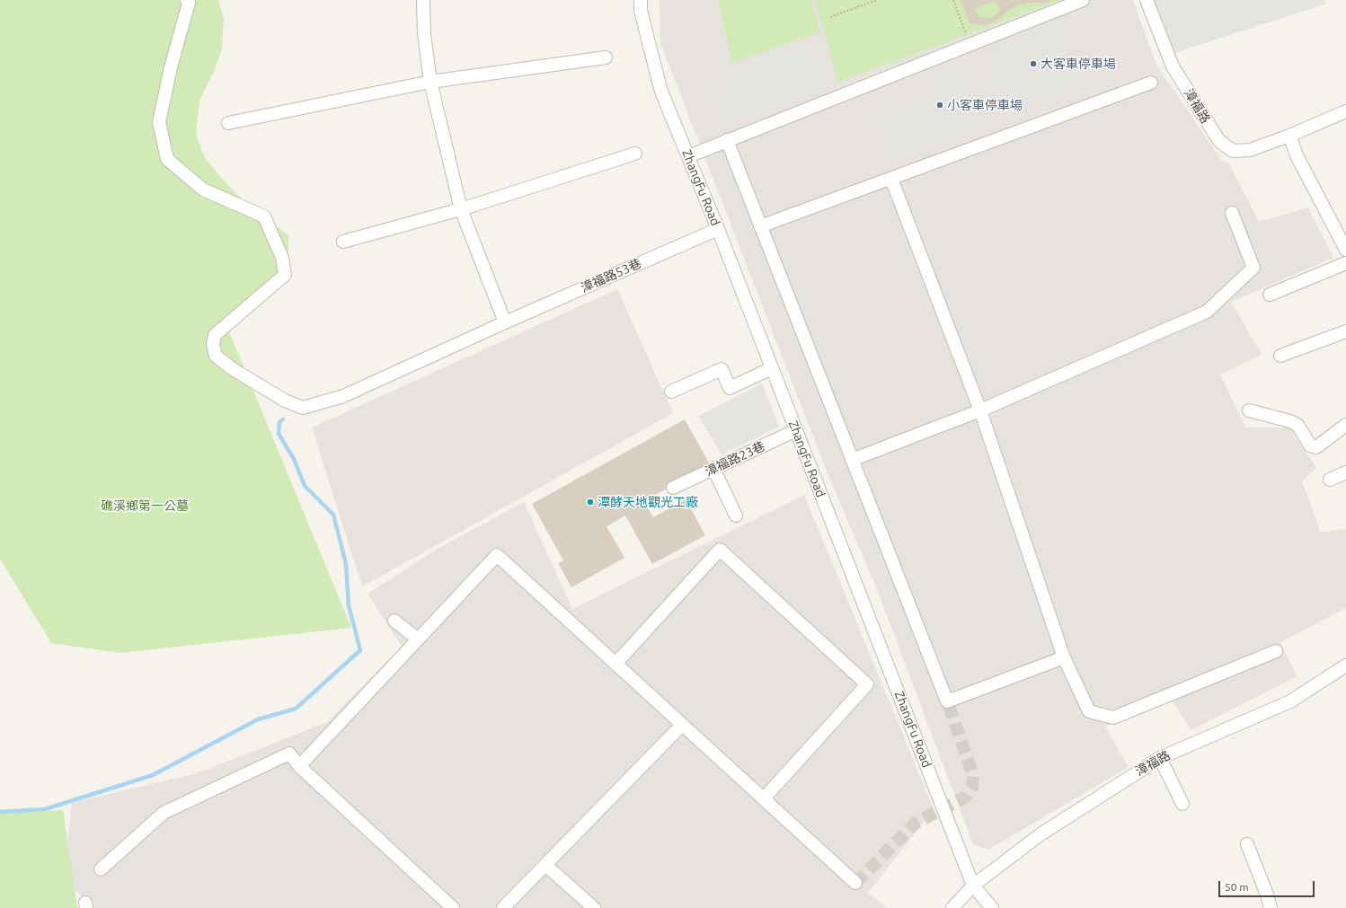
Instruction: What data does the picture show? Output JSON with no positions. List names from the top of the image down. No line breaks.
{"streets":{"street":["漳福路","ZhangFu Road","漳福路53巷","漳福路23巷"]},"crossings":[["漳福路","ZhangFu Road"],["ZhangFu Road","漳福路53巷"],["ZhangFu Road","漳福路23巷"]],"parks":["礁溪鄉第一公墓"],"places":["大客車停車場","小客車停車場","潭酵天地觀光工廠"],"scale_bar":"50 m"}
